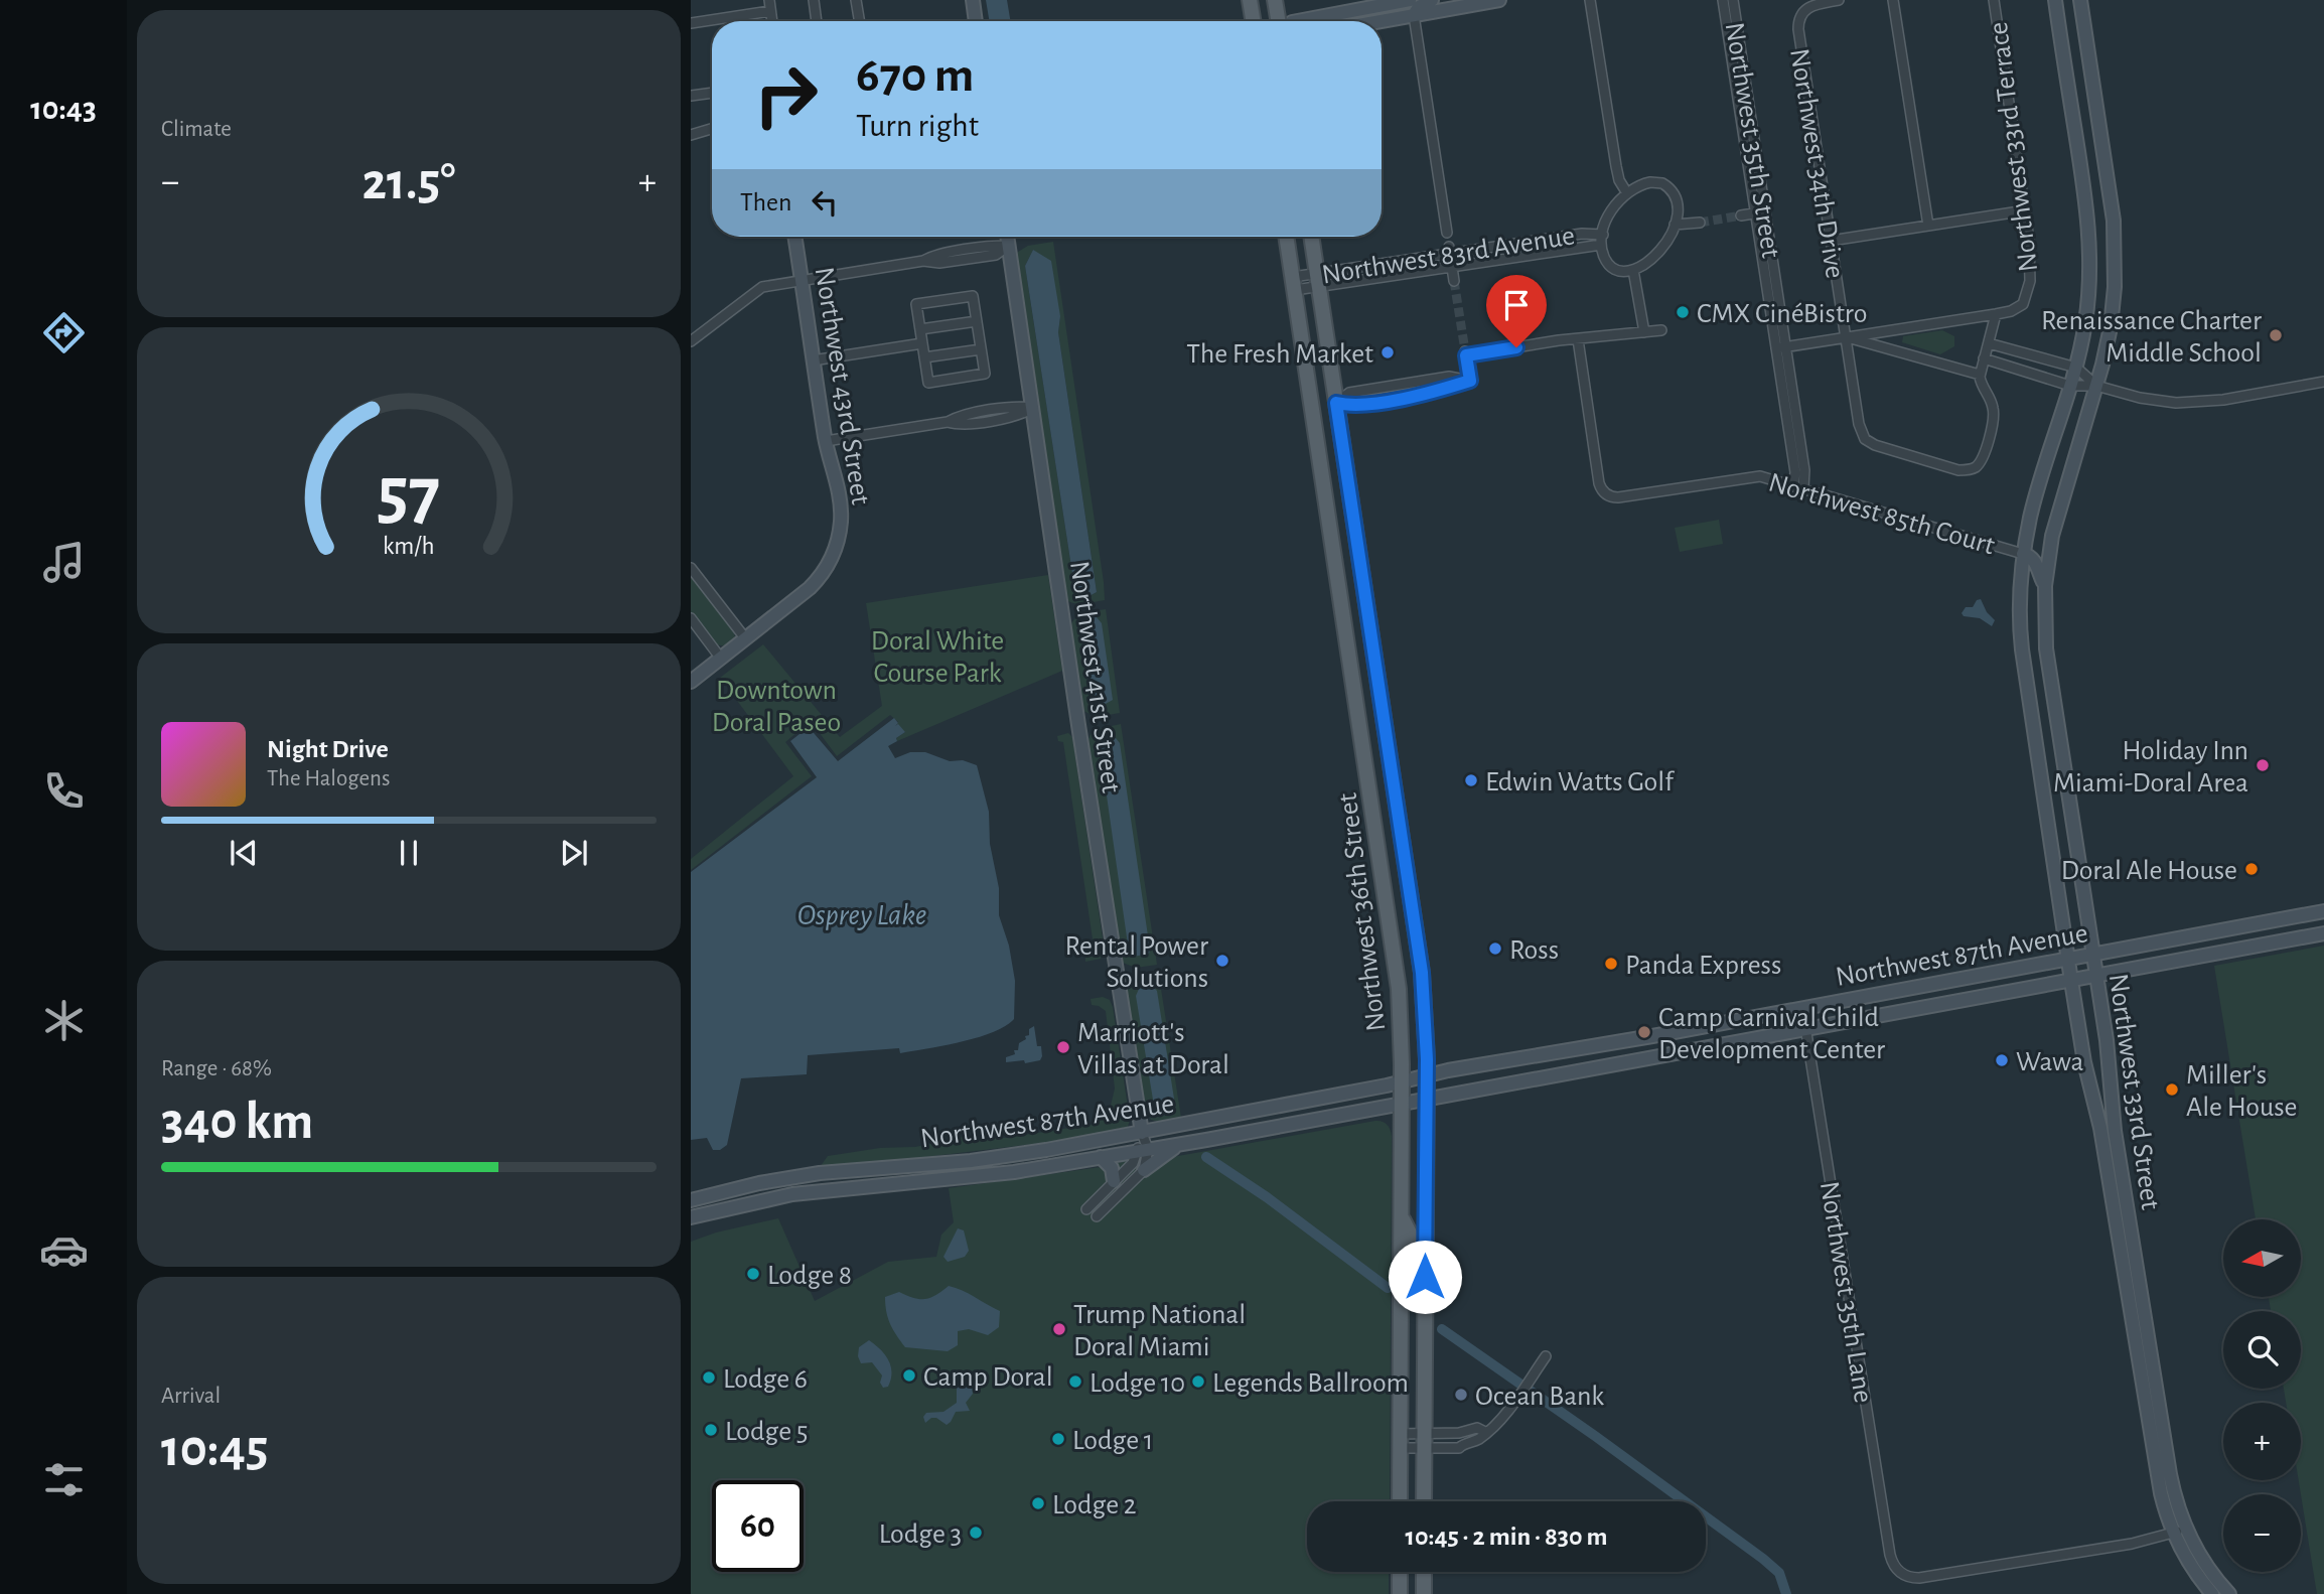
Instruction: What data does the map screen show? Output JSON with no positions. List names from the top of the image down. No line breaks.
{"streets":{"main road":["Northwest 36th Street"],"street":["Northwest 35th Street","Northwest 33rd Terrace","Northwest 34th Drive","Northwest 83rd Avenue","Northwest 43rd Street","Northwest 85th Court","Northwest 41st Street","Northwest 87th Avenue","Northwest 33rd Street","Northwest 35th Lane"]},"crossings":[["Northwest 35th Street","Northwest 33rd Terrace"],["Northwest 35th Street","Northwest 85th Court"],["Northwest 33rd Terrace","Northwest 34th Drive"],["Northwest 83rd Avenue","Northwest 36th Street"],["Northwest 85th Court","Northwest 33rd Street"],["Northwest 41st Street","Northwest 87th Avenue"],["Northwest 36th Street","Northwest 87th Avenue"],["Northwest 87th Avenue","Northwest 33rd Street"],["Northwest 87th Avenue","Northwest 35th Lane"],["Northwest 33rd Street","Northwest 35th Lane"]],"water":["Osprey Lake"],"parks":["Doral White Course Park","Downtown Doral Paseo"],"places":["CMX CinéBistro","Renaissance Charter Middle School","The Fresh Market","Holiday Inn Miami-Doral Area","Edwin Watts Golf","Doral Ale House","Ross","Rental Power Solutions","Panda Express","Camp Carnival Child Development Center","Marriott's Villas at Doral","Wawa","Miller's Ale House","Lodge 8","Trump National Doral Miami","Camp Doral","Lodge 6","Lodge 10","Legends Ballroom","Ocean Bank","Lodge 5","Lodge 1","Lodge 2","Lodge 3"],"north":"left","page":{"tabs":"10:43","tile":["Climate",["Range · 68%","340 km"],["Arrival","10:45"]],"turn":["670 m","Turn right"],"heat":["−","21.5°","+"],"then":"Then","song":["Night Drive","The Halogens"],"map_buttons":["+","−"],"limit":"60","trip":"10:45 · 2 min · 830 m","gauge":["57","km/h"]}}
